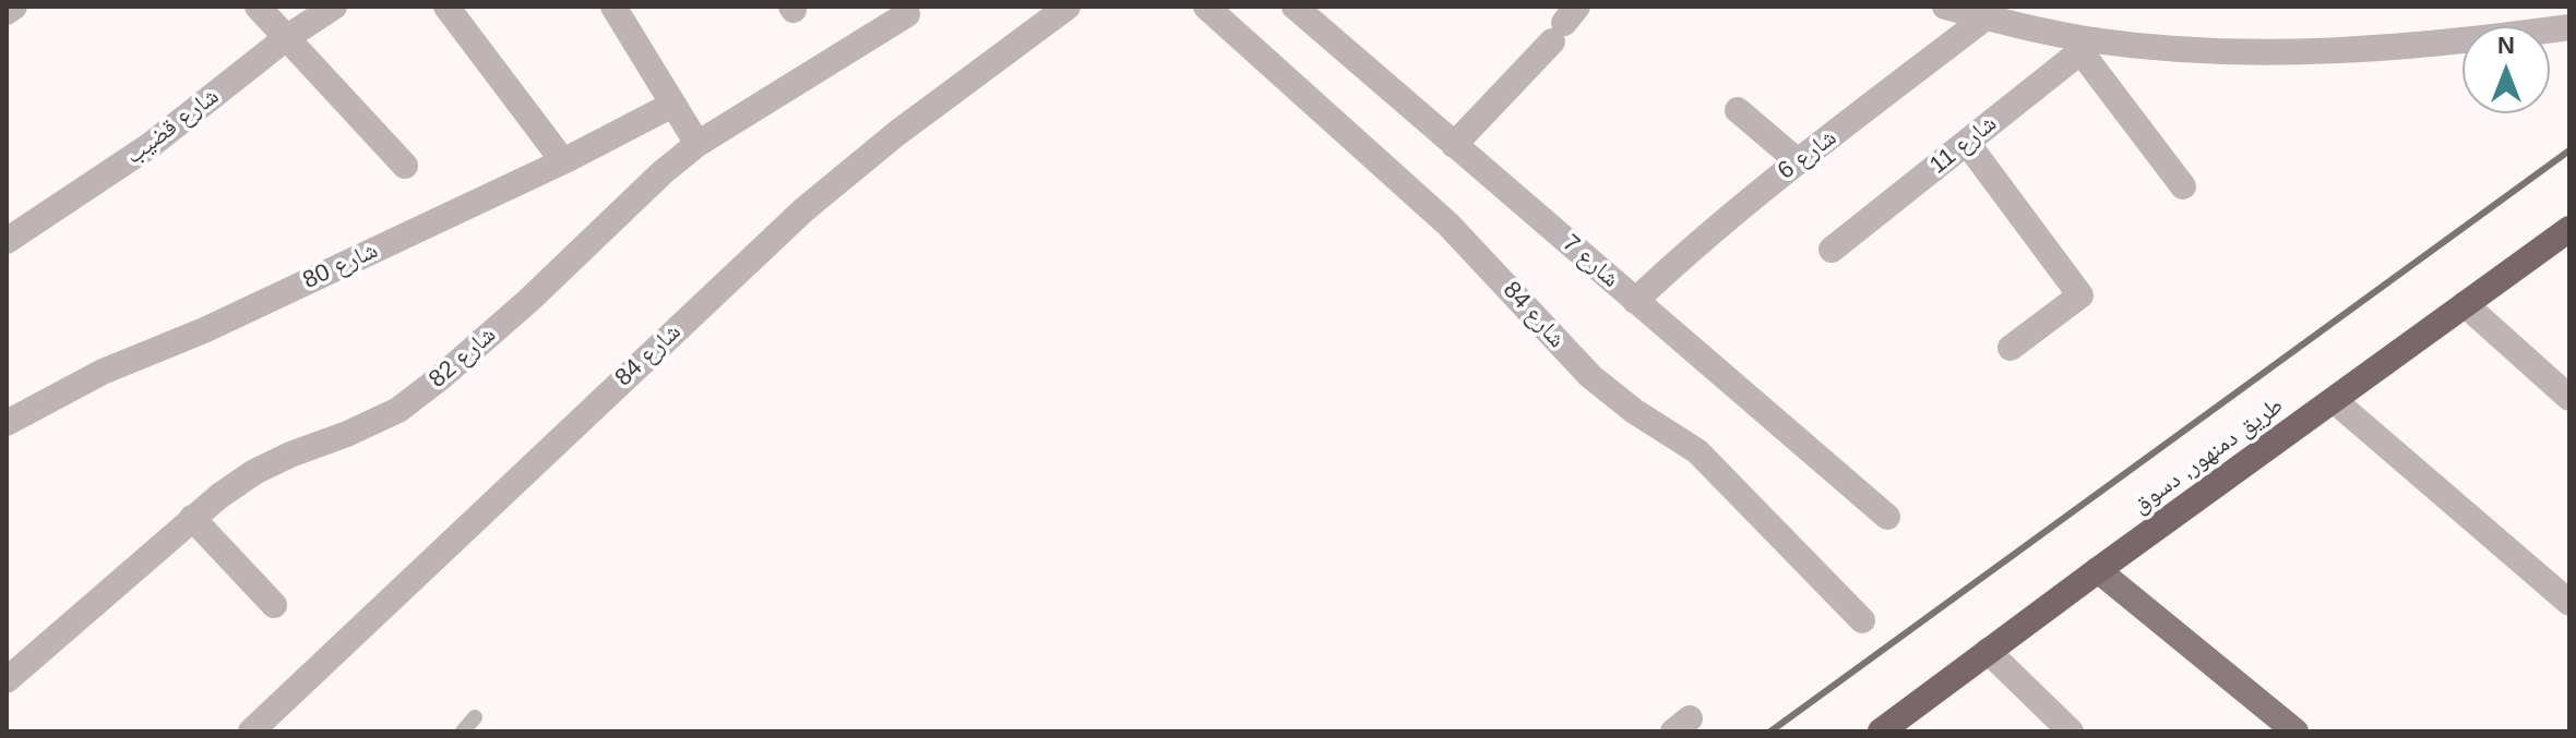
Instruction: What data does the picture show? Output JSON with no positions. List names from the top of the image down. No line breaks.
{"streets":{"highway":["طريق دمنهور, دسوق"],"street":["شارع قضيب","شارع 11","شارع 6","شارع 7","شارع 80","شارع 84","شارع 82"]},"crossings":[["شارع 6","شارع 7"]],"north":"top"}
